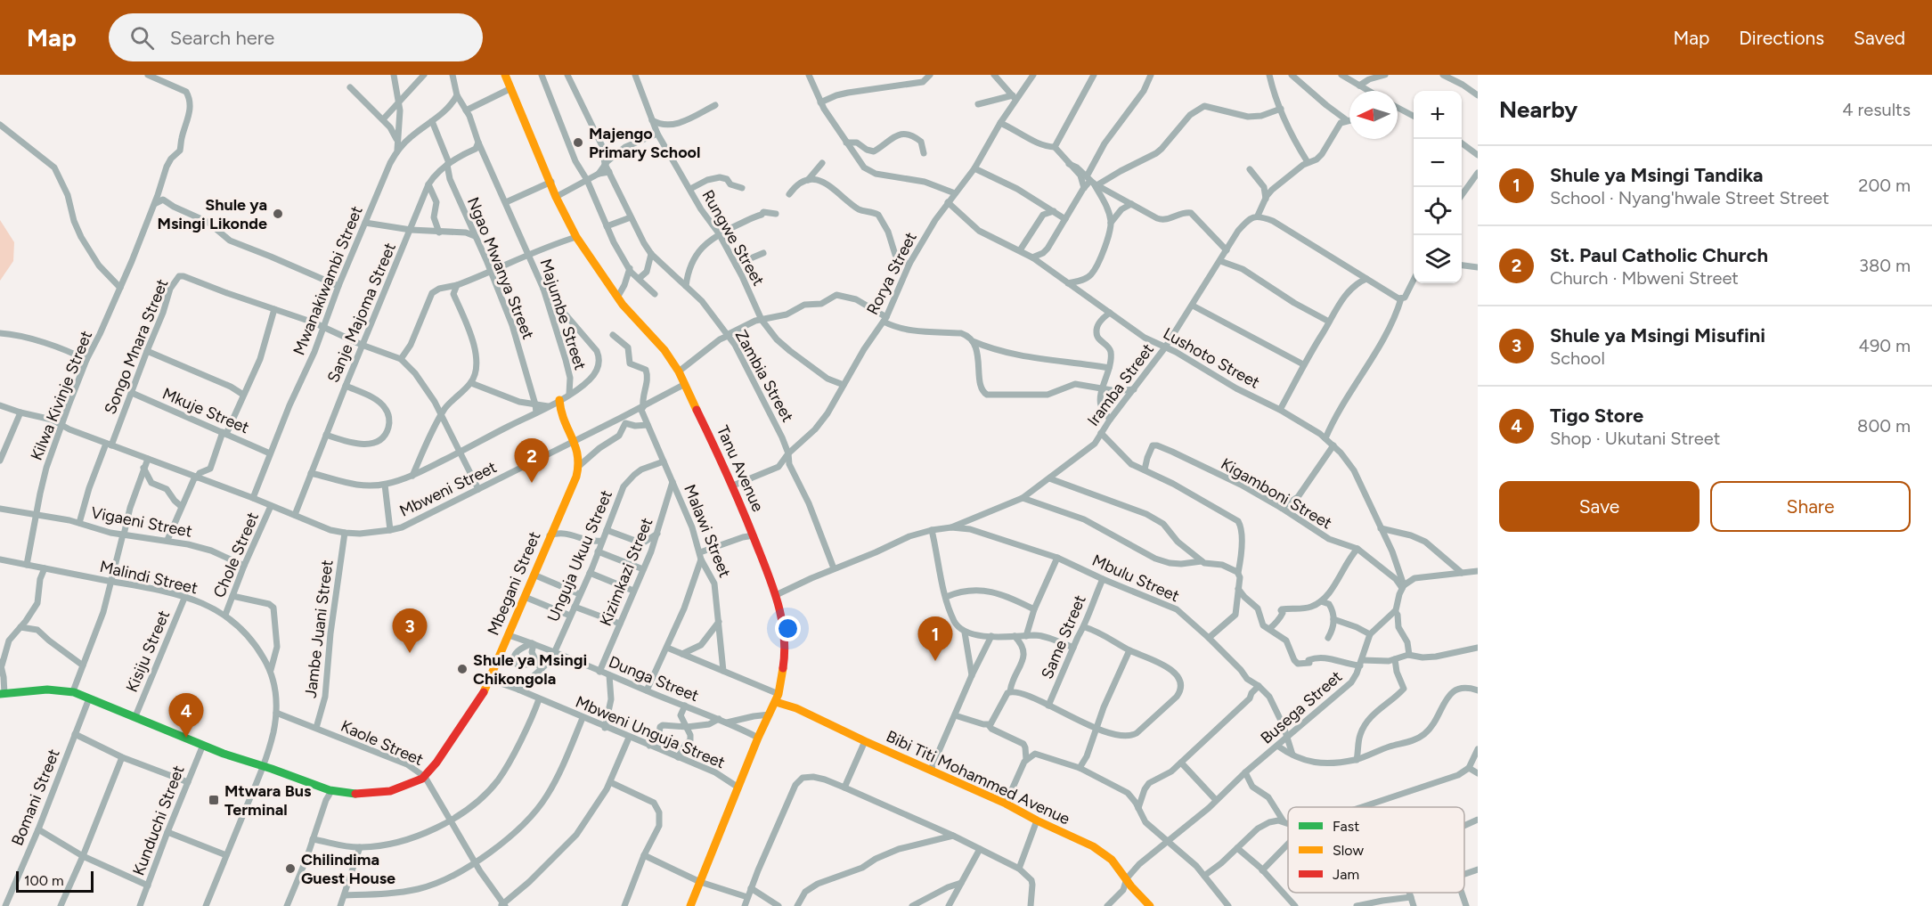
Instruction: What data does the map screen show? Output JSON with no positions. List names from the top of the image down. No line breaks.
{"streets":{"street":["Rungwe Street","Ngao Mwanya Street","Rorya Street","Mwanakiwambi Street","Sanje Majoma Street","Majumbe Street","Songo Mnara Street","Lushoto Street","Zambia Street","Iramba Street","Kilwa Kivinje Street","Mkuje Street","Tanu Avenue","Mbweni Street","Kigamboni Street","Vigaeni Street","Malawi Street","Chole Street","Unguja Ukuu Street","Kizimkazi Street","Malindi Street","Mbulu Street","Mbegani Street","Jambe Juani Street","Same Street","Kisiju Street","Dunga Street","Busega Street","Mbweni Unguja Street","Kaole Street","Bibi Titi Mohammed Avenue","Bomani Street","Kunduchi Street"]},"crossings":[["Rungwe Street","Rorya Street"],["Ngao Mwanya Street","Mwanakiwambi Street"],["Ngao Mwanya Street","Sanje Majoma Street"],["Ngao Mwanya Street","Majumbe Street"],["Rorya Street","Lushoto Street"],["Rorya Street","Zambia Street"],["Rorya Street","Tanu Avenue"],["Mwanakiwambi Street","Majumbe Street"],["Mwanakiwambi Street","Mkuje Street"],["Mwanakiwambi Street","Mbweni Street"],["Sanje Majoma Street","Majumbe Street"],["Sanje Majoma Street","Mbweni Street"],["Majumbe Street","Mbegani Street"],["Songo Mnara Street","Mkuje Street"],["Songo Mnara Street","Mbweni Street"],["Songo Mnara Street","Vigaeni Street"],["Lushoto Street","Iramba Street"],["Lushoto Street","Kigamboni Street"],["Zambia Street","Iramba Street"],["Iramba Street","Tanu Avenue"],["Iramba Street","Mbulu Street"],["Kilwa Kivinje Street","Mbweni Street"],["Kilwa Kivinje Street","Vigaeni Street"],["Kilwa Kivinje Street","Malindi Street"],["Tanu Avenue","Mbweni Street"],["Tanu Avenue","Dunga Street"],["Tanu Avenue","Mbweni Unguja Street"],["Tanu Avenue","Bibi Titi Mohammed Avenue"],["Mbweni Street","Malawi Street"],["Mbweni Street","Chole Street"],["Mbweni Street","Mbegani Street"],["Mbweni Street","Jambe Juani Street"],["Vigaeni Street","Chole Street"],["Malawi Street","Unguja Ukuu Street"],["Malawi Street","Kizimkazi Street"],["Chole Street","Malindi Street"],["Unguja Ukuu Street","Dunga Street"],["Unguja Ukuu Street","Mbweni Unguja Street"],["Kizimkazi Street","Dunga Street"],["Malindi Street","Mbegani Street"],["Malindi Street","Kisiju Street"],["Malindi Street","Kaole Street"],["Mbulu Street","Same Street"],["Mbulu Street","Busega Street"],["Mbegani Street","Kisiju Street"],["Mbegani Street","Dunga Street"],["Mbegani Street","Mbweni Unguja Street"],["Mbegani Street","Kaole Street"],["Mbegani Street","Bomani Street"],["Mbegani Street","Kunduchi Street"],["Jambe Juani Street","Kaole Street"],["Busega Street","Bibi Titi Mohammed Avenue"]],"places":{"other":["Majengo Primary School","Shule ya Msingi Likonde","Shule ya Msingi Chikongola","Chilindima Guest House"],"transit":["Mtwara Bus Terminal"]},"legend":["Fast","Slow","Jam"],"scale_bar":"100 m","north":"left","page":{"header":"Map","search":"Search here","nav":["Map","Directions","Saved"],"heading":["Nearby","4 results"],"map_buttons":["+","−"],"list":[{"mark":"1","name":"Shule ya Msingi Tandika","note":"School · Nyang'hwale Street Street","value":"200 m"},{"mark":"2","name":"St. Paul Catholic Church","note":"Church · Mbweni Street","value":"380 m"},{"mark":"3","name":"Shule ya Msingi Misufini","note":"School","value":"490 m"},{"mark":"4","name":"Tigo Store","note":"Shop · Ukutani Street","value":"800 m"}],"pins":["2","3","1","4"],"buttons":["Save","Share"],"scale":"100 m"}}
